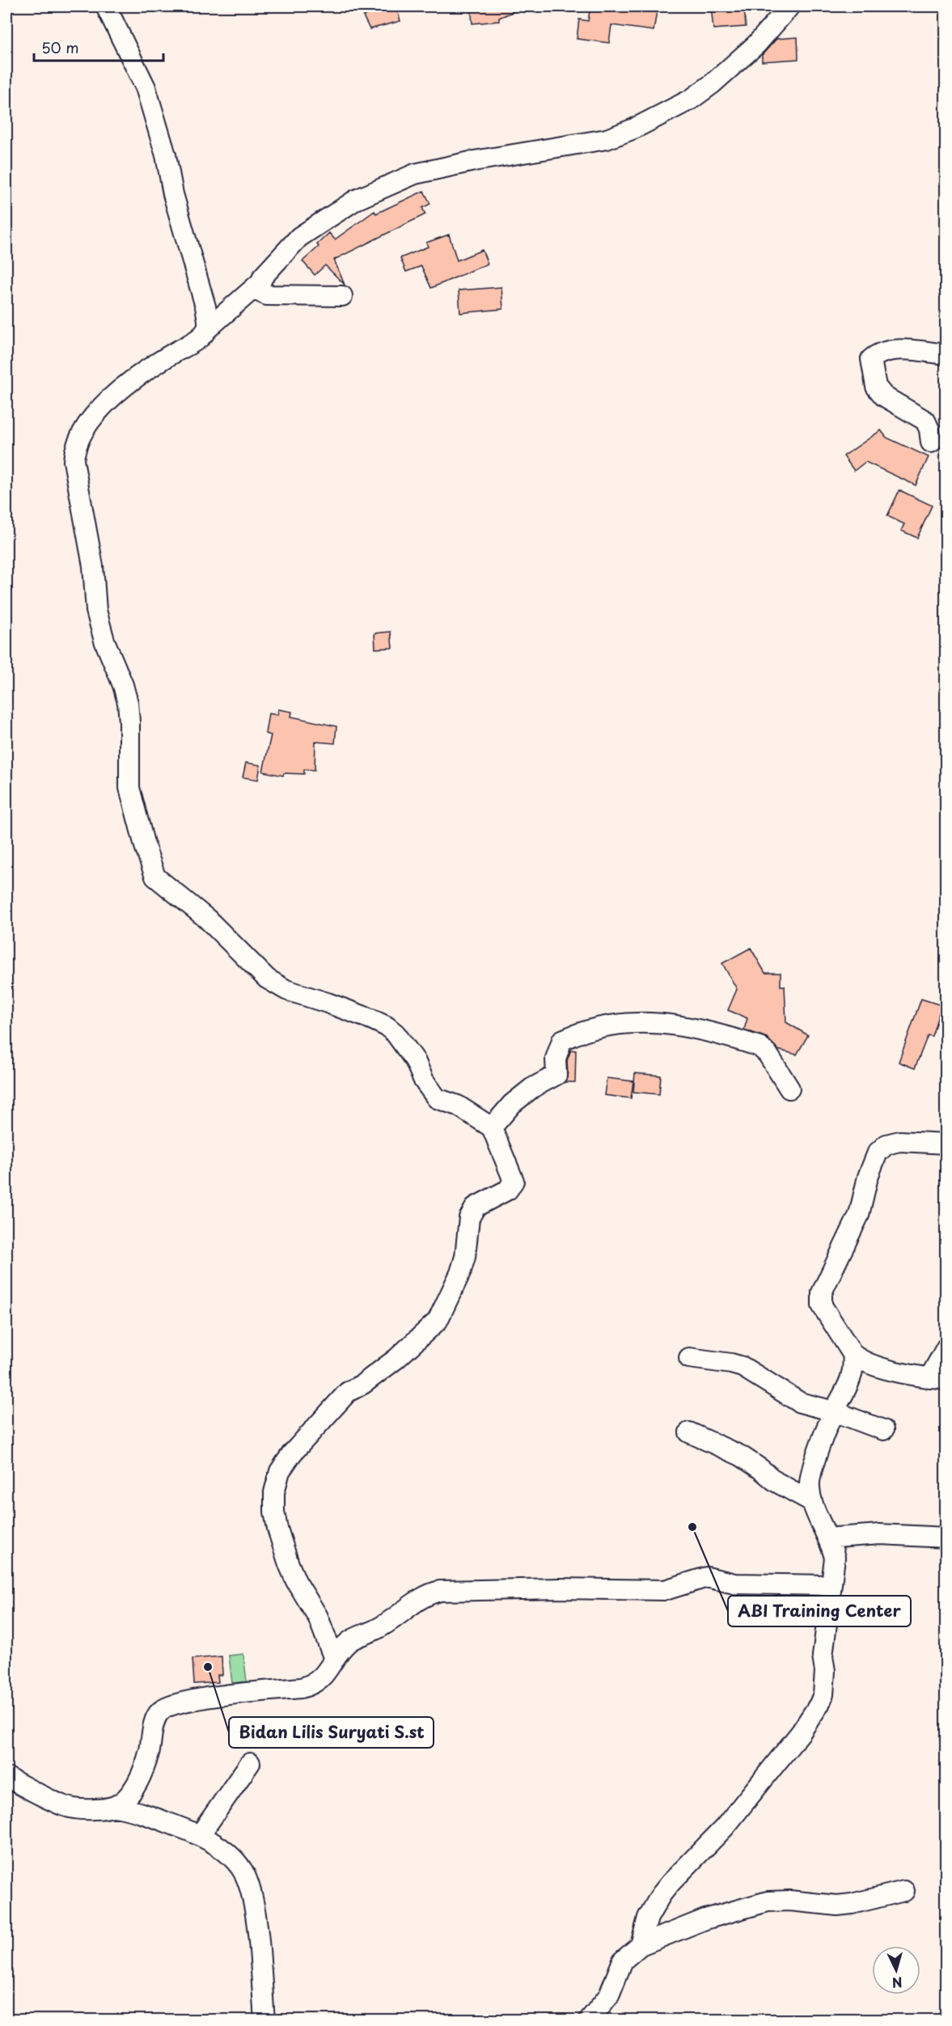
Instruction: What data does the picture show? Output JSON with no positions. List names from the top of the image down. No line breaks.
{"places":["ABI Training Center","Bidan Lilis Suryati S.st"],"scale_bar":"50 m","north":"bottom"}
